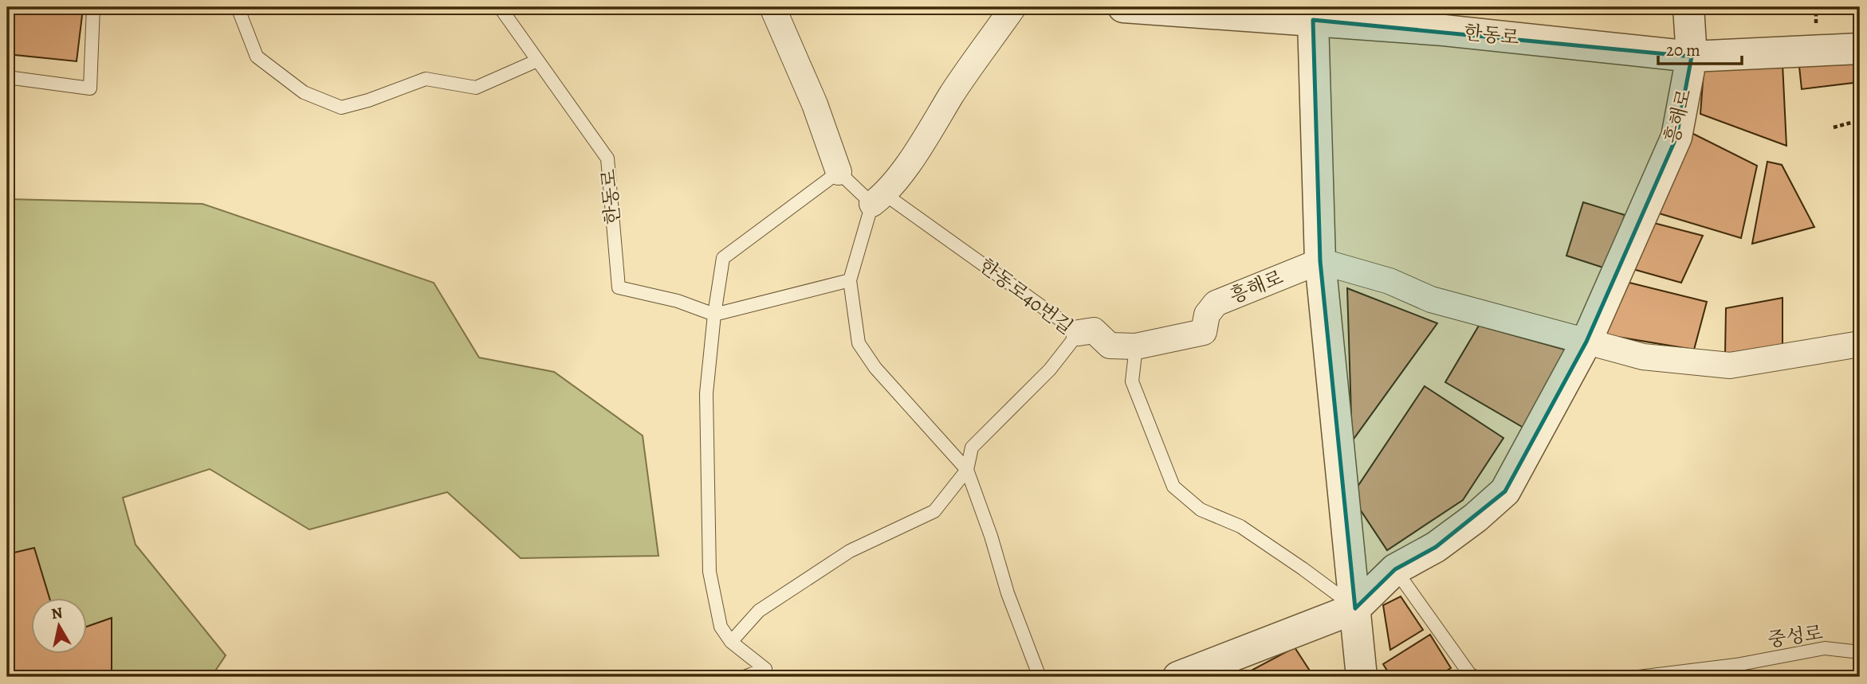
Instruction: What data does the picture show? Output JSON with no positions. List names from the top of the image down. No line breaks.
{"streets":{"street":["한동로","흥해로"],"lane":["한동로40번길","중성로"]},"crossings":[["한동로","흥해로"]],"scale_bar":"20 m","north":"top"}
